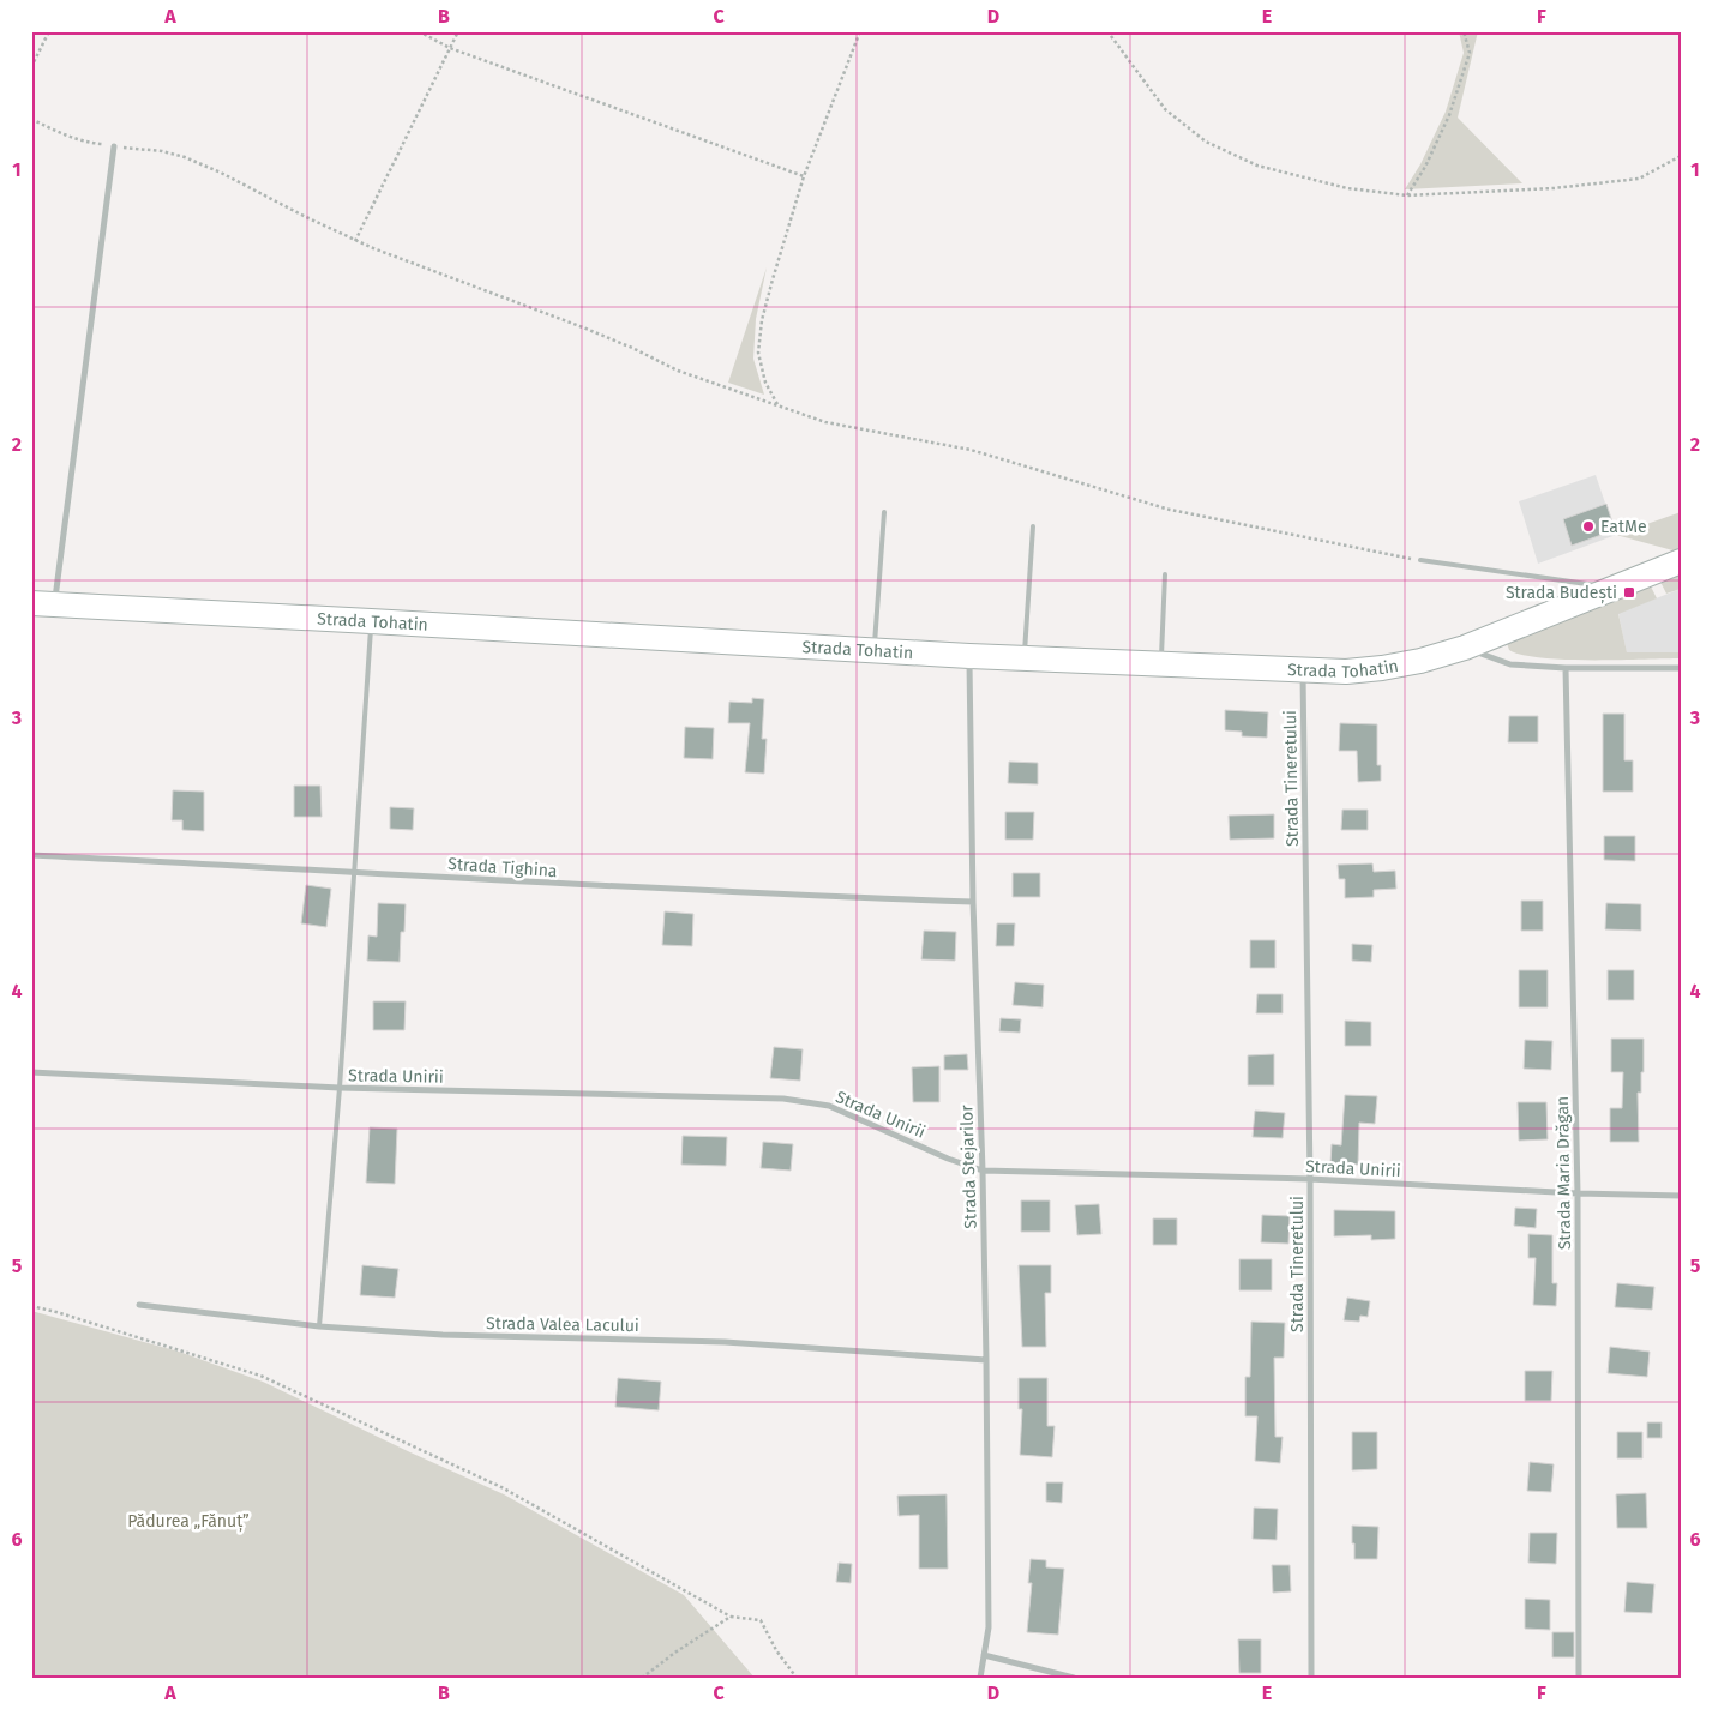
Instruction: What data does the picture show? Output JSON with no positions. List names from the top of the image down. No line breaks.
{"streets":{"street":["Strada Tohatin","Strada Tineretului","Strada Tighina","Strada Unirii","Strada Stejarilor","Strada Maria Drăgan","Strada Valea Lacului"]},"crossings":[["Strada Tohatin","Strada Tineretului"],["Strada Tohatin","Strada Stejarilor"],["Strada Tineretului","Strada Unirii"],["Strada Tighina","Strada Stejarilor"],["Strada Unirii","Strada Stejarilor"],["Strada Unirii","Strada Maria Drăgan"],["Strada Stejarilor","Strada Valea Lacului"]],"parks":["Pădurea „Fănuț”"],"places":{"other":["EatMe"],"transit":["Strada Budești"]},"grid":{"columns":["A","B","C","D","E","F"],"rows":["1","2","3","4","5","6"]}}
